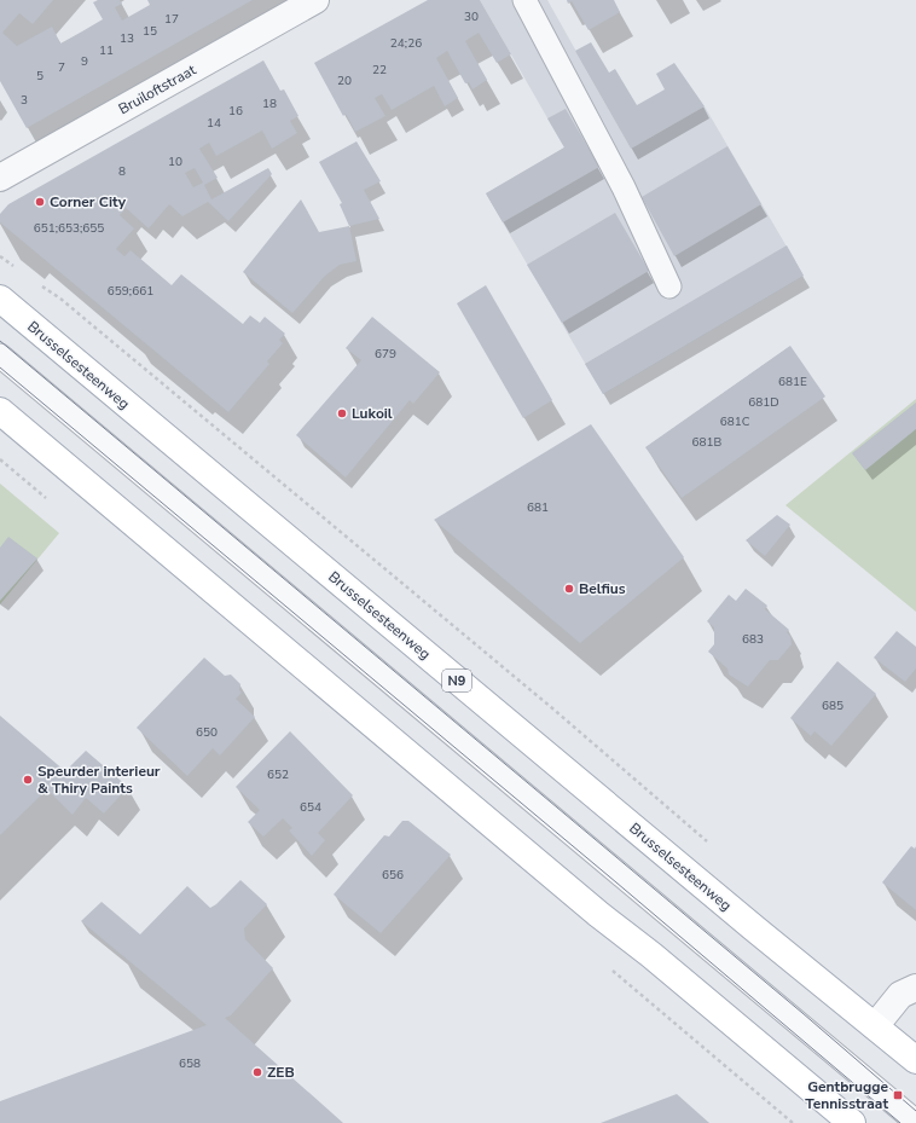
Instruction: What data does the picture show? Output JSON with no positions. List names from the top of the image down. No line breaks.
{"streets":{"main road":["Brusselsesteenweg","N9"],"street":["Bruiloftstraat"]},"places":{"other":["Corner City","Lukoil","Belfius","Speurder interieur & Thiry Paints","ZEB"],"transit":["Gentbrugge Tennisstraat"]},"house_numbers":["30","17","15","13","24;26","11","9","7","22","5","20","3","18","16","14","10","8","651;653;655","659;661","679","681E","681D","681C","681B","681","683","685","650","652","654","656","658"]}
